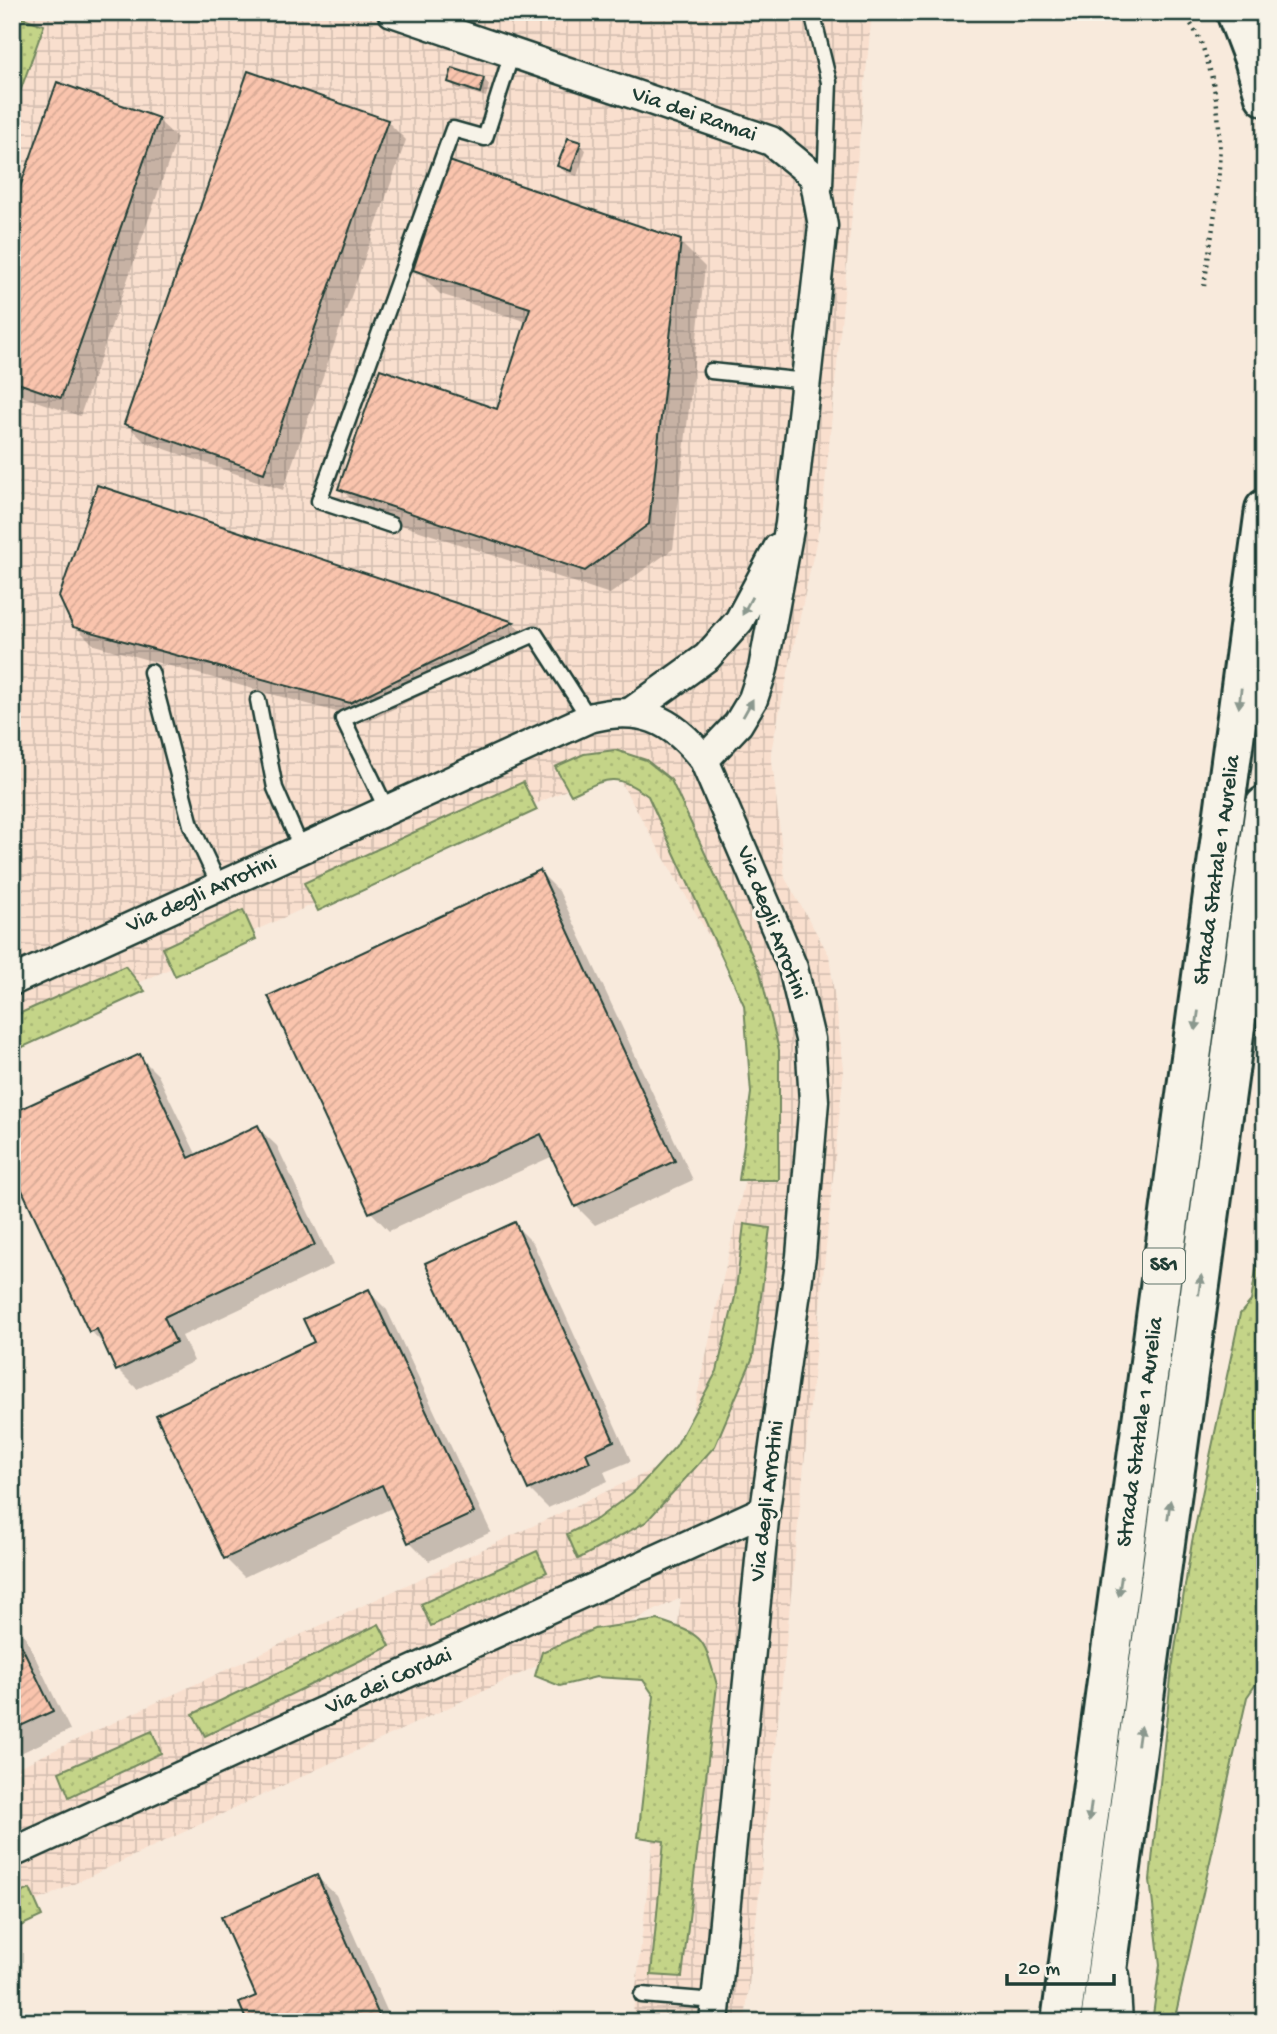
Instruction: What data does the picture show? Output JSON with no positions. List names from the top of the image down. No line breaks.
{"streets":{"highway":["Strada Statale 1 Aurelia","SS1"],"street":["Via dei Ramai","Via degli Arrotini","Via dei Cordai"]},"crossings":[["Via dei Ramai","Via degli Arrotini"],["Via degli Arrotini","Via dei Cordai"]],"scale_bar":"20 m"}
